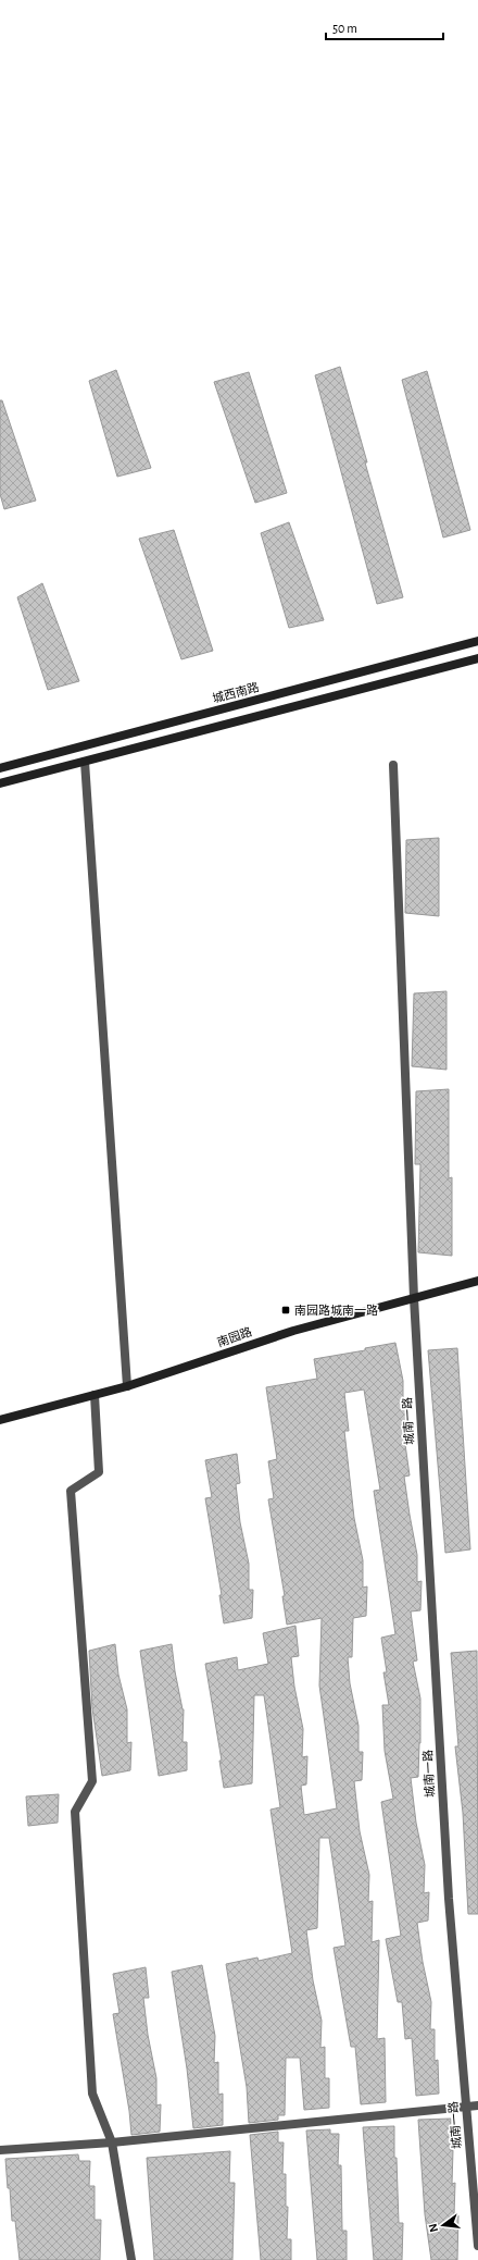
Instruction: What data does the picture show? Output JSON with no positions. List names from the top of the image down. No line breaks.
{"streets":{"main road":["城西南路","南园路"],"street":["城南一路"]},"crossings":[["南园路","城南一路"]],"places":{"transit":["南园路城南一路"]},"scale_bar":"50 m","north":"left"}
